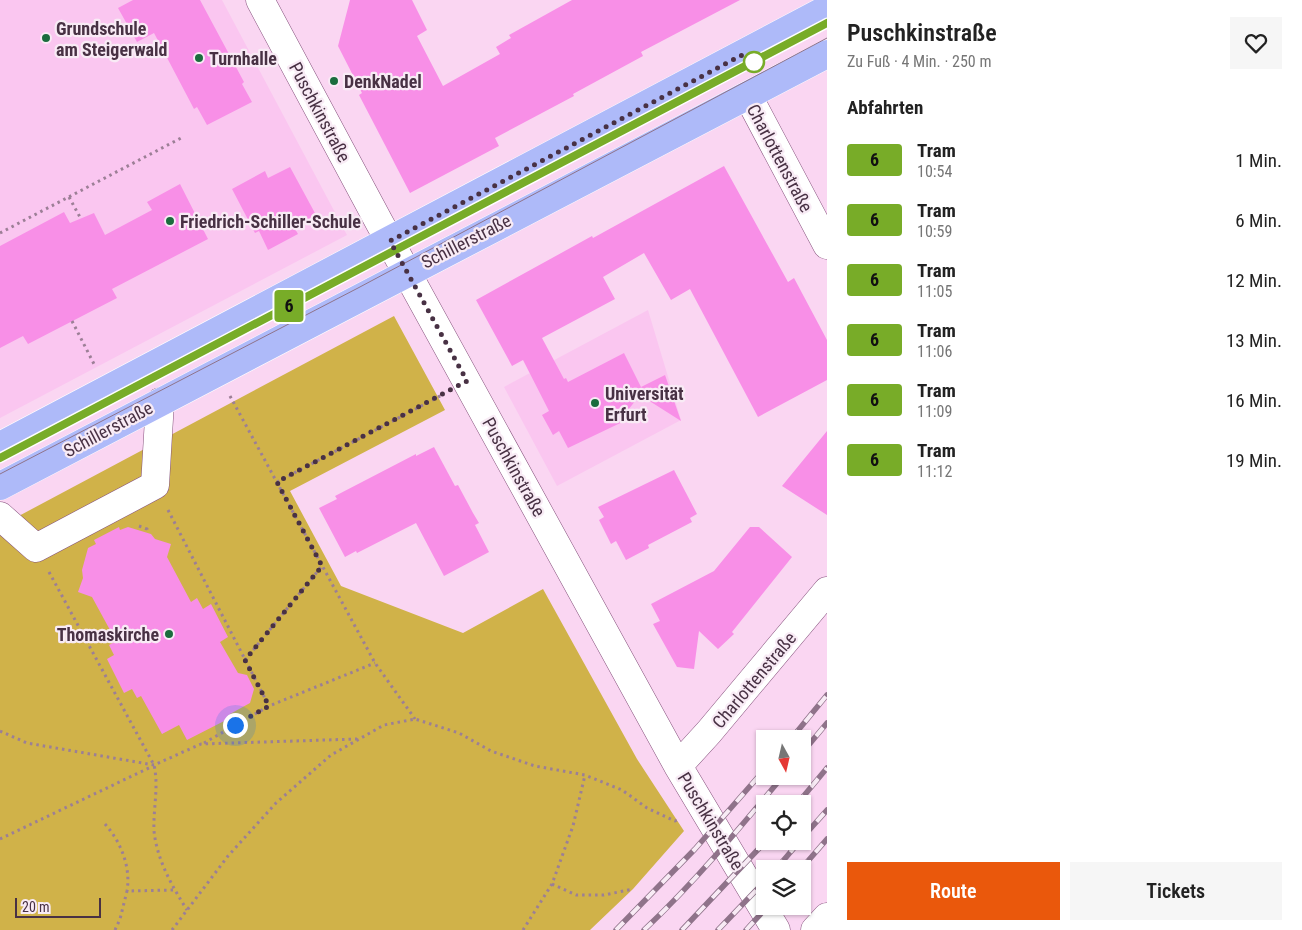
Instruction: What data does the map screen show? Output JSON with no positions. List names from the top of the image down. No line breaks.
{"streets":{"main road":["Schillerstraße"],"street":["Puschkinstraße","Charlottenstraße"]},"crossings":[["Puschkinstraße","Charlottenstraße"],["Puschkinstraße","Schillerstraße"],["Charlottenstraße","Schillerstraße"]],"places":["Grundschule am Steigerwald","Turnhalle","DenkNadel","Friedrich-Schiller-Schule","Universität Erfurt","Thomaskirche"],"lines":["tram line 6"],"scale_bar":"20 m","north":"bottom","page":{"on_map":"6","heading":[["Puschkinstraße","Zu Fuß · 4 Min. · 250 m"],"Abfahrten"],"list":[{"mark":"6","name":"Tram","note":"10:54","value":"1 Min."},{"mark":"6","name":"Tram","note":"10:59","value":"6 Min."},{"mark":"6","name":"Tram","note":"11:05","value":"12 Min."},{"mark":"6","name":"Tram","note":"11:06","value":"13 Min."},{"mark":"6","name":"Tram","note":"11:09","value":"16 Min."},{"mark":"6","name":"Tram","note":"11:12","value":"19 Min."}],"buttons":["Route","Tickets"],"scale":"20 m"}}
